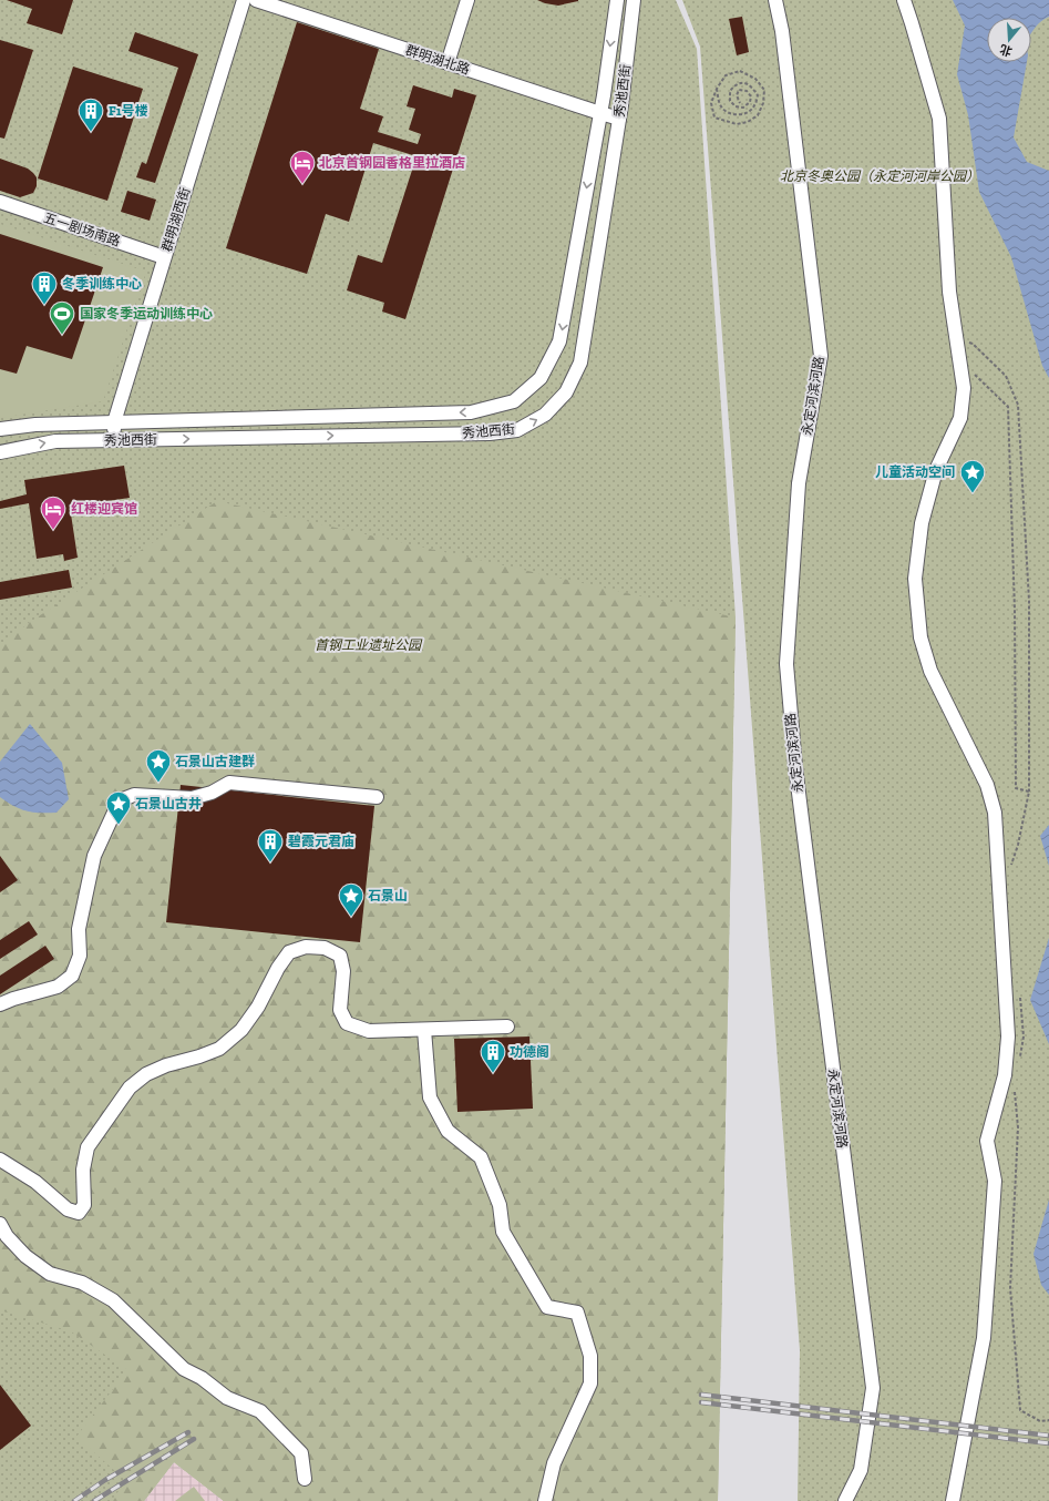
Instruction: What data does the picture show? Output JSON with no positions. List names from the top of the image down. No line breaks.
{"streets":{"street":["群明湖北路","秀池西街","群明湖西街","五一剧场南路","永定河滨河路"]},"crossings":[["群明湖北路","秀池西街"],["秀池西街","群明湖西街"],["群明湖西街","五一剧场南路"]],"parks":["北京冬奥公园（永定河河岸公园）","首钢工业遗址公园"],"places":{"building":["F1号楼","冬季训练中心","碧霞元君庙","功德阁"],"hotel":["北京首钢园香格里拉酒店","红楼迎宾馆"],"sports":["国家冬季运动训练中心"],"place":["儿童活动空间","石景山古建群","石景山古井","石景山"]},"north":"bottom"}
